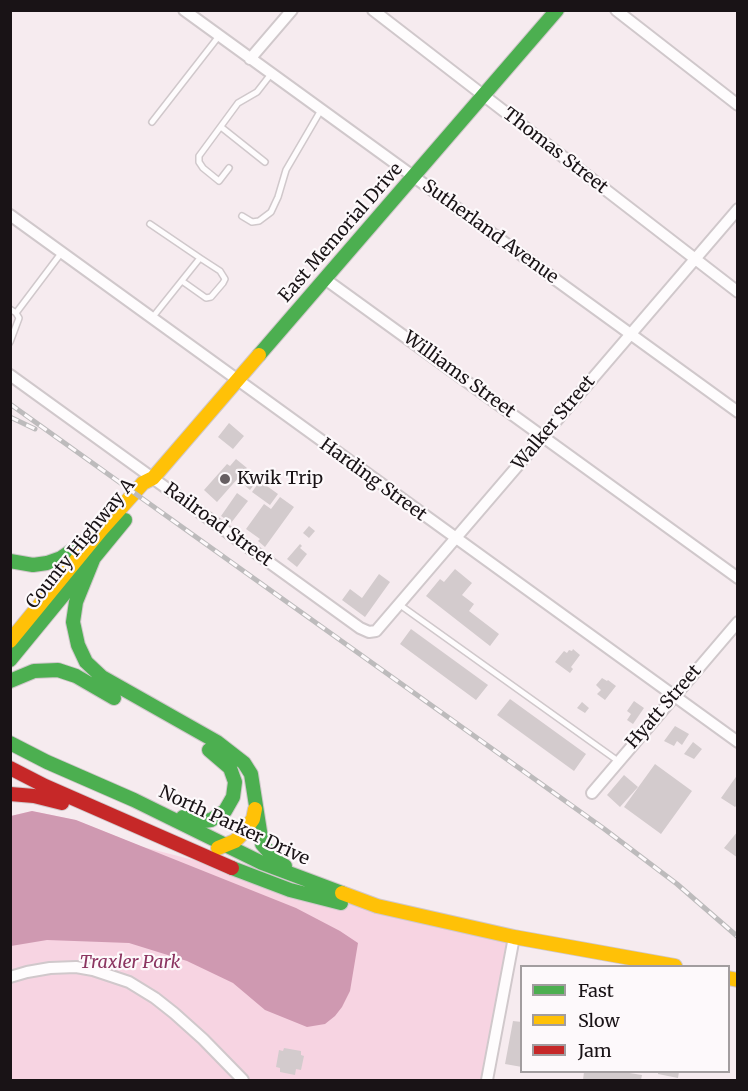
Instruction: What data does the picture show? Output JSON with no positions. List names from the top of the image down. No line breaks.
{"streets":{"main road":["East Memorial Drive","County Highway A","North Parker Drive"],"street":["Thomas Street","Sutherland Avenue","Williams Street","Walker Street","Harding Street","Railroad Street","Hyatt Street"]},"crossings":[["Thomas Street","East Memorial Drive"],["Thomas Street","Walker Street"],["Sutherland Avenue","East Memorial Drive"],["Sutherland Avenue","Walker Street"],["East Memorial Drive","Williams Street"],["East Memorial Drive","Harding Street"],["East Memorial Drive","Railroad Street"],["East Memorial Drive","County Highway A"],["Williams Street","Walker Street"],["Walker Street","Harding Street"],["Walker Street","Railroad Street"],["Harding Street","Hyatt Street"],["Railroad Street","County Highway A"]],"parks":["Traxler Park"],"places":["Kwik Trip"],"legend":["Fast","Slow","Jam"]}
